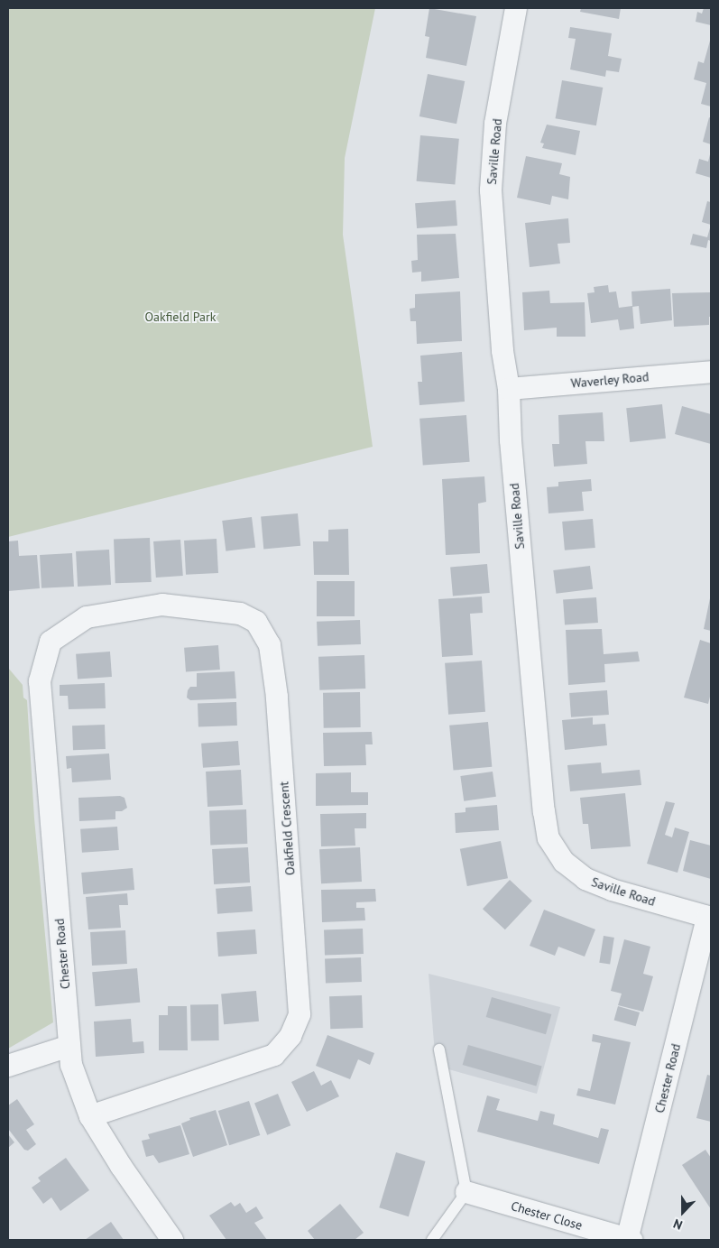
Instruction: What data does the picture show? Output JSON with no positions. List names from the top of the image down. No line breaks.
{"streets":{"street":["Saville Road","Waverley Road","Oakfield Crescent","Chester Road","Chester Close"]},"crossings":[["Saville Road","Waverley Road"],["Saville Road","Chester Road"],["Oakfield Crescent","Chester Road"],["Chester Road","Chester Close"]],"parks":["Oakfield Park"],"north":"bottom"}
